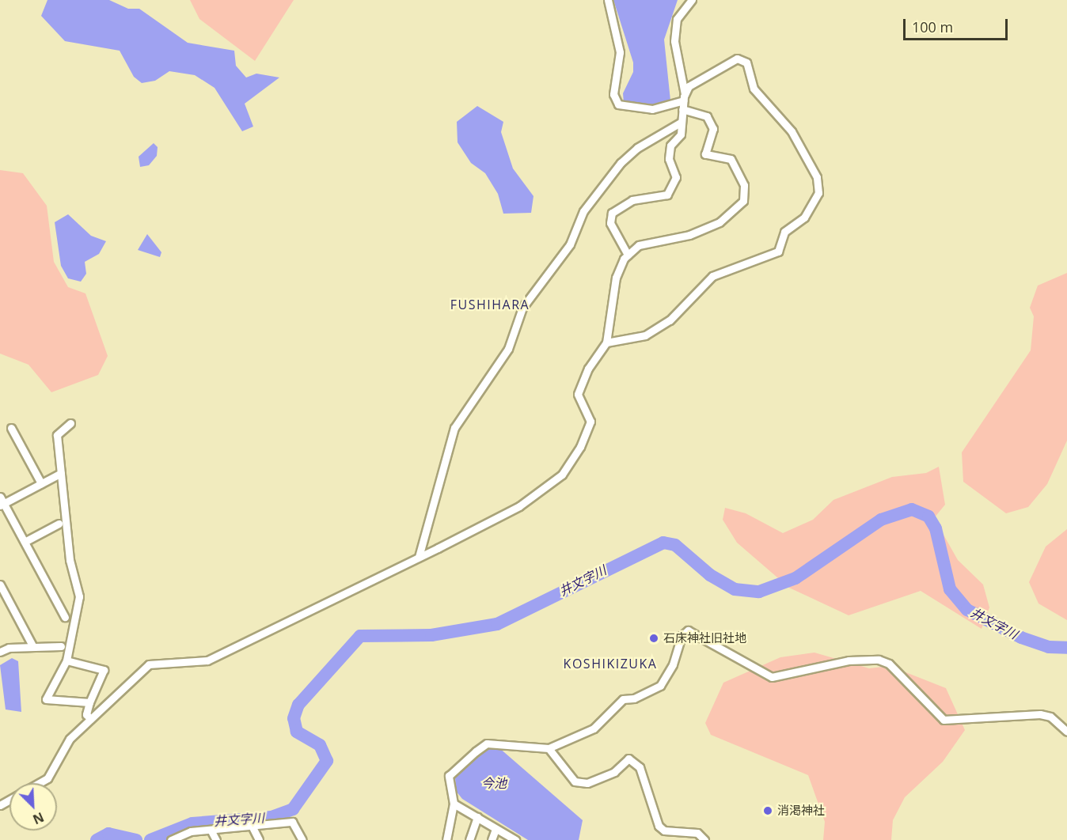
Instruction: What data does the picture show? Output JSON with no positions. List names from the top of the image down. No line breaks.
{"districts":["FUSHIHARA","KOSHIKIZUKA"],"water":["井文字川","今池"],"places":["石床神社旧社地","消渇神社"],"scale_bar":"100 m","north":"bottom right"}
